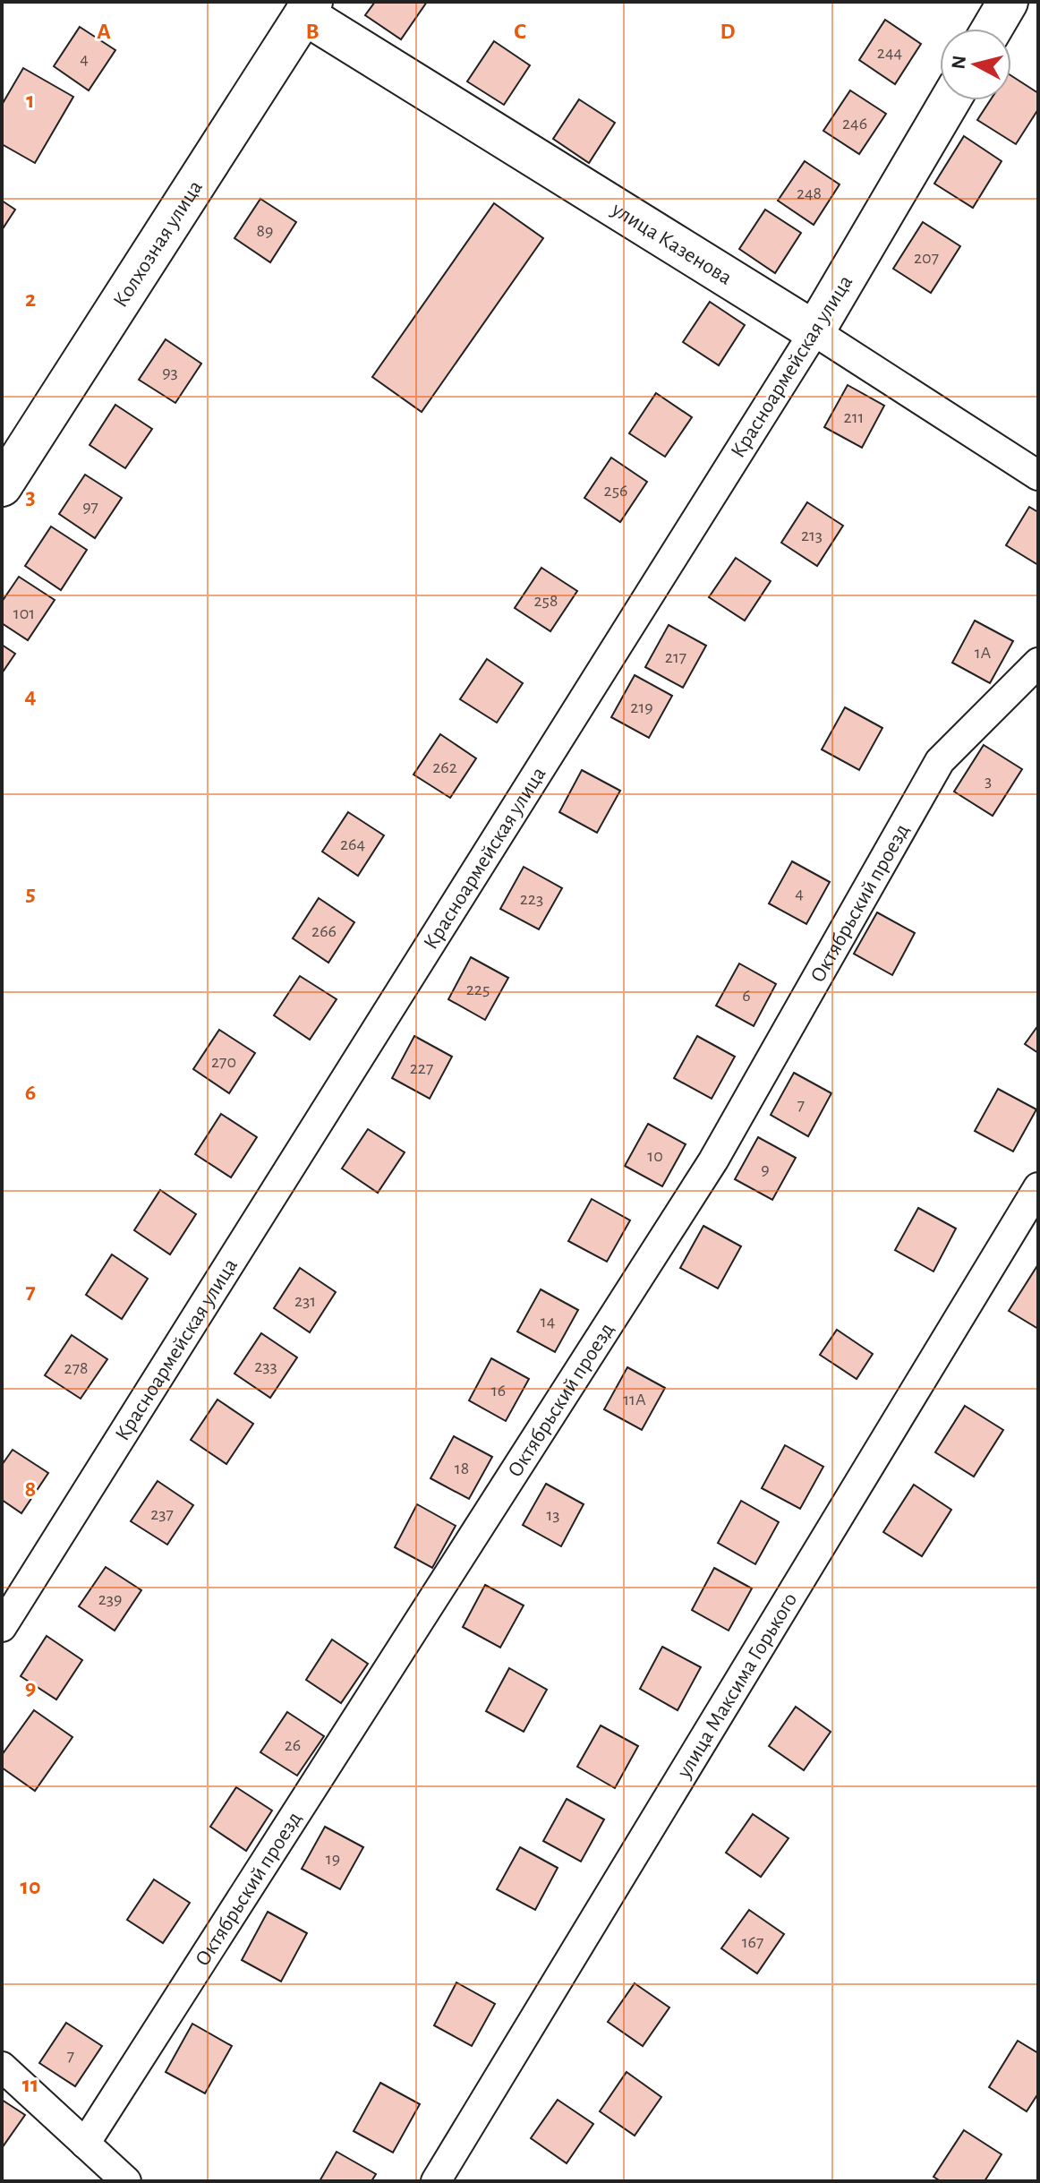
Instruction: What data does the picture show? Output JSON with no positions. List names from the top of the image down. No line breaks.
{"streets":{"street":["улица Казенова","Колхозная улица","Красноармейская улица","Октябрьский проезд","улица Максима Горького"]},"crossings":[["улица Казенова","Колхозная улица"],["улица Казенова","Красноармейская улица"]],"house_numbers":["244","4","246","248","89","207","93","211","256","97","213","258","101","1А","217","219","262","3","264","4","223","266","225","6","270","227","7","10","9","231","14","233","278","16","11А","18","237","13","239","26","19","167","7"],"north":"left","grid":{"columns":["A","B","C","D"],"rows":["1","2","3","4","5","6","7","8","9","10","11"]}}
